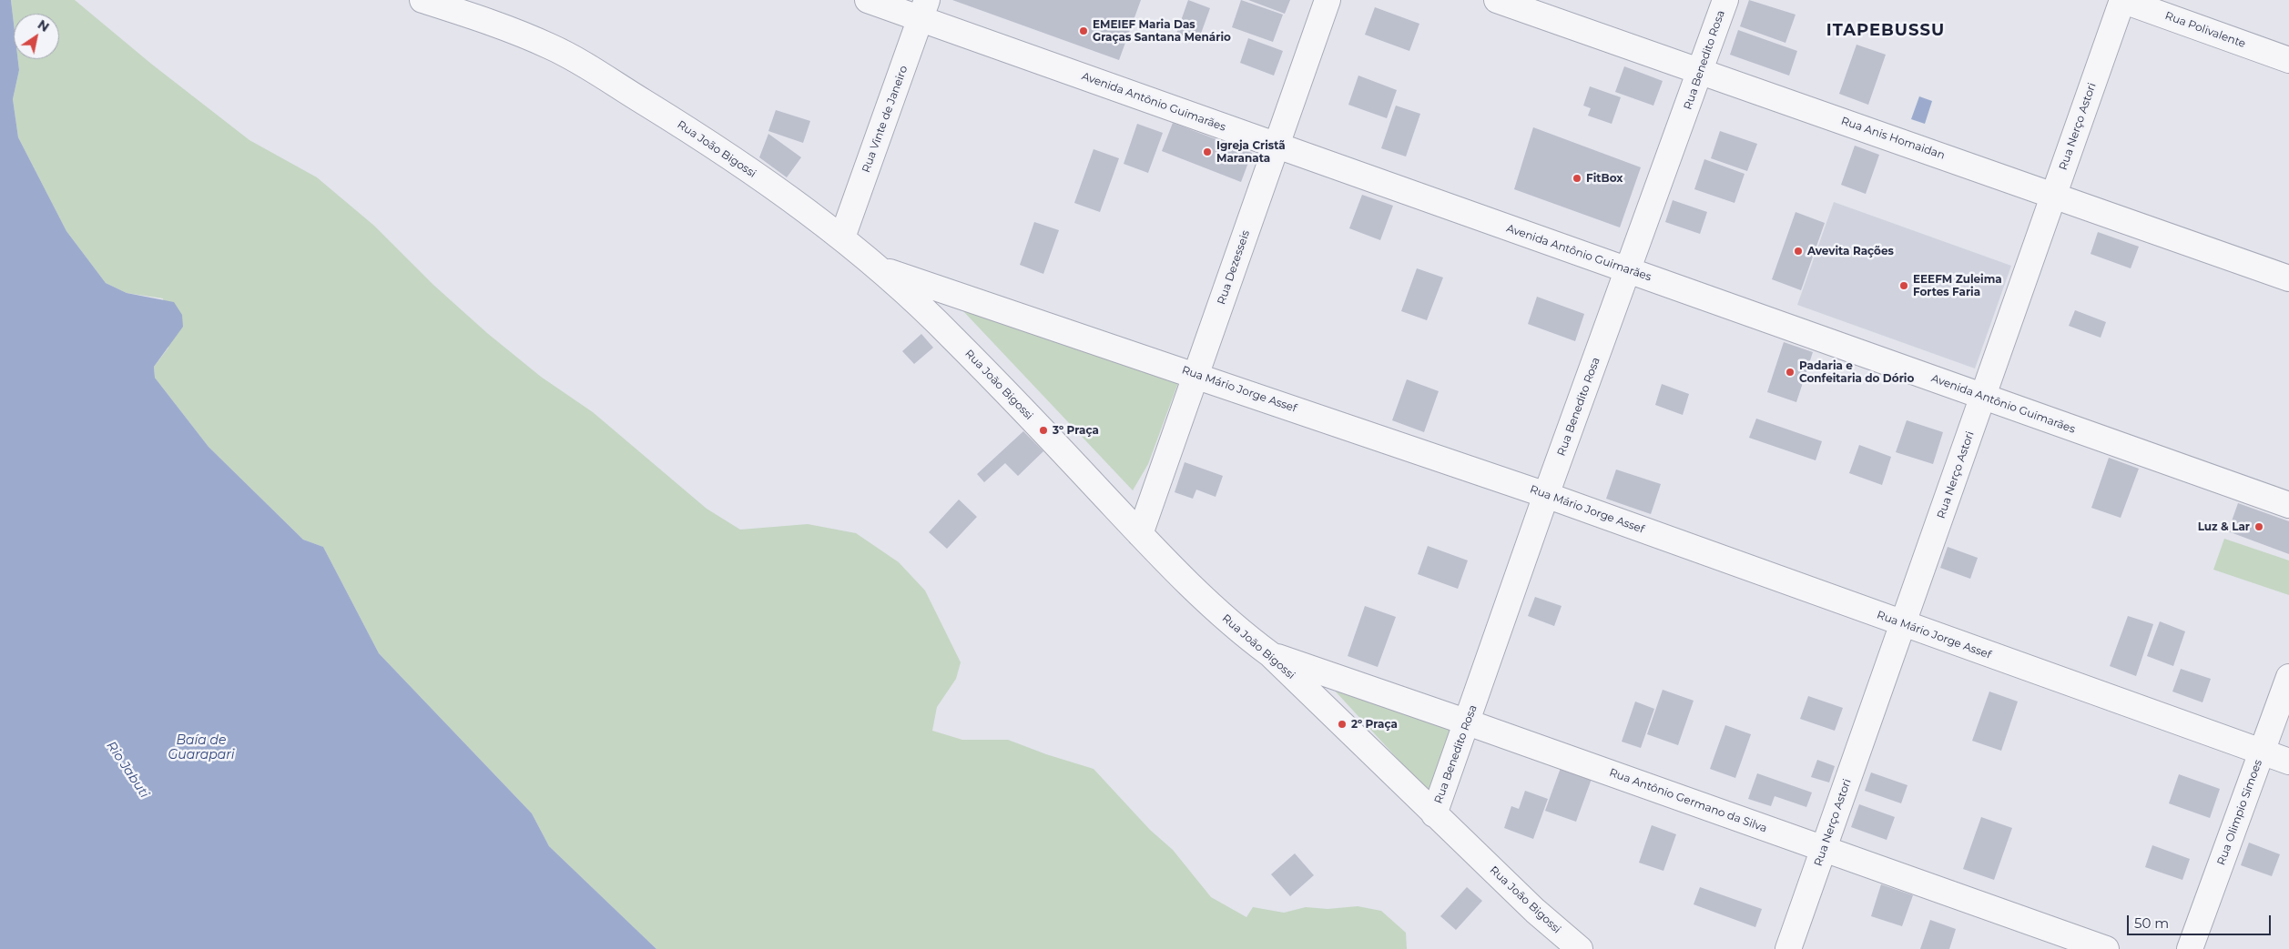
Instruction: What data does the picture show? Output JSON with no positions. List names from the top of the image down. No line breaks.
{"streets":{"street":["Rua Polivalente","Rua Benedito Rosa","Avenida Antônio Guimarães","Rua Vinte de Janeiro","Rua Nerço Astori","Rua Anis Homaidan","Rua João Bigossi","Rua Dezesseis","Rua Mário Jorge Assef","Rua Antônio Germano da Silva","Rua Olimpio Simoes"]},"crossings":[["Rua Polivalente","Rua Nerço Astori"],["Rua Benedito Rosa","Avenida Antônio Guimarães"],["Rua Benedito Rosa","Rua Anis Homaidan"],["Rua Benedito Rosa","Rua João Bigossi"],["Rua Benedito Rosa","Rua Mário Jorge Assef"],["Rua Benedito Rosa","Rua Antônio Germano da Silva"],["Avenida Antônio Guimarães","Rua Vinte de Janeiro"],["Avenida Antônio Guimarães","Rua Nerço Astori"],["Avenida Antônio Guimarães","Rua Dezesseis"],["Rua Vinte de Janeiro","Rua João Bigossi"],["Rua Nerço Astori","Rua Anis Homaidan"],["Rua Nerço Astori","Rua Mário Jorge Assef"],["Rua Nerço Astori","Rua Antônio Germano da Silva"],["Rua João Bigossi","Rua Dezesseis"],["Rua João Bigossi","Rua Mário Jorge Assef"],["Rua João Bigossi","Rua Antônio Germano da Silva"],["Rua Dezesseis","Rua Mário Jorge Assef"],["Rua Mário Jorge Assef","Rua Olimpio Simoes"]],"districts":["ITAPEBUSSU"],"water":["Baía de Guarapari","Rio Jabuti"],"places":["EMEIEF Maria Das Graças Santana Menário","Igreja Cristã Maranata","FitBox","Avevita Rações","EEEFM Zuleima Fortes Faria","Padaria e Confeitaria do Dório","3º Praça","Luz & Lar","2º Praça"],"scale_bar":"50 m","north":"top right"}
